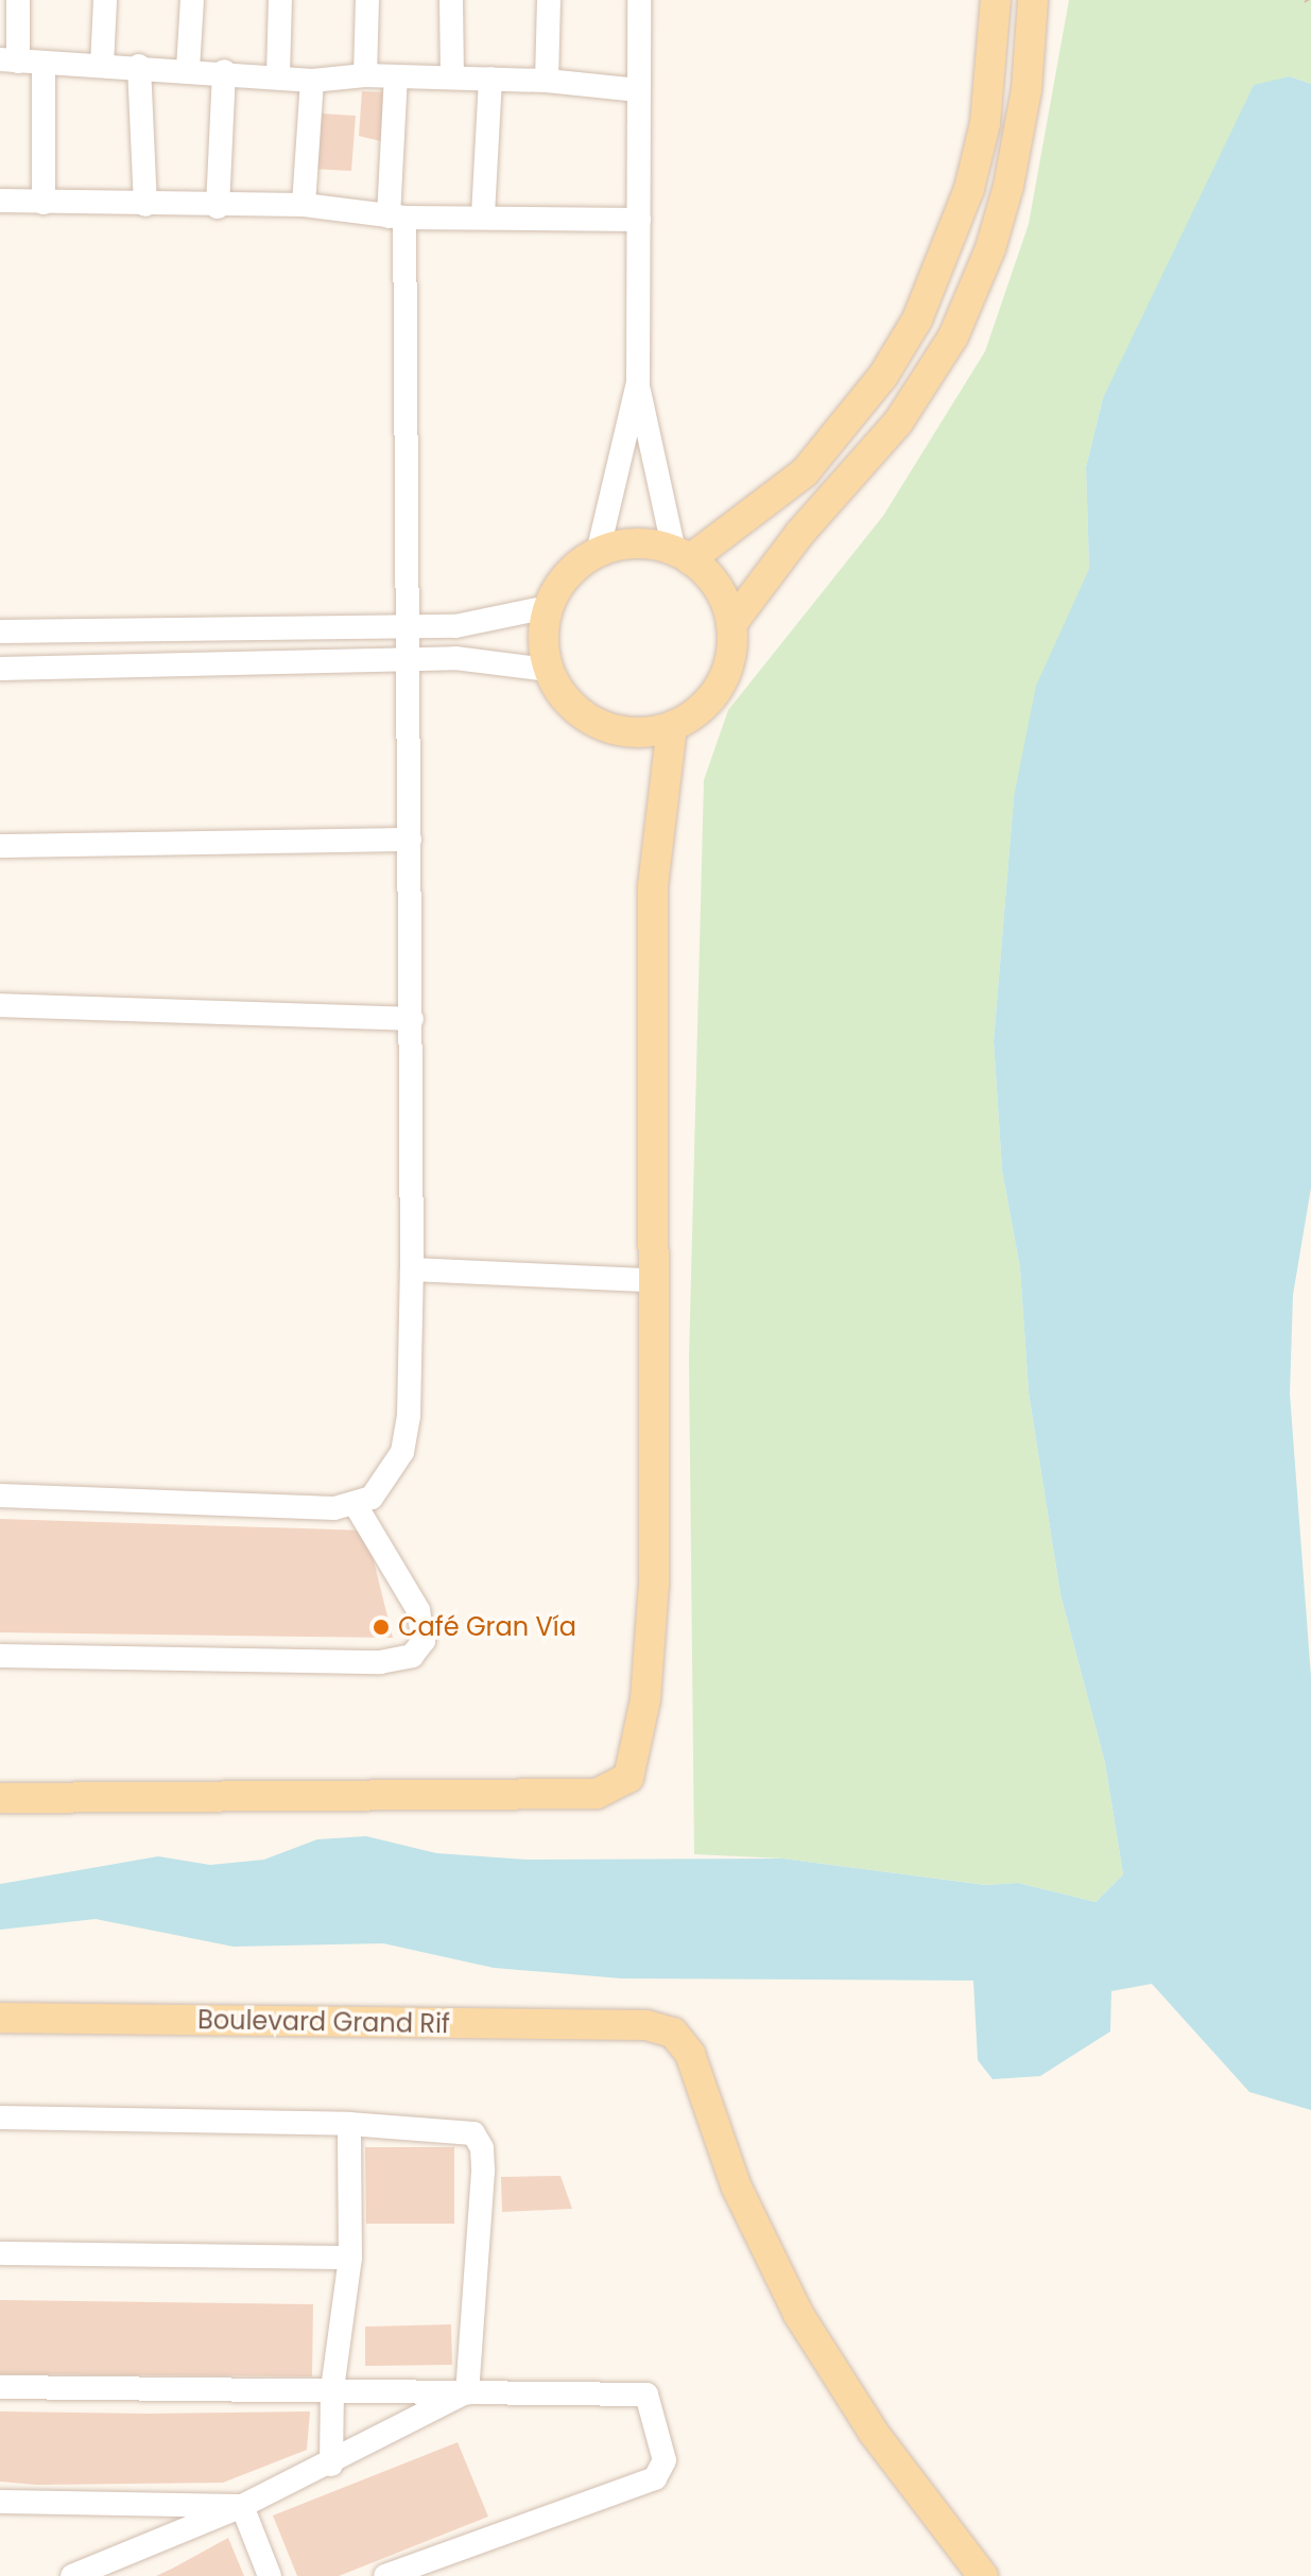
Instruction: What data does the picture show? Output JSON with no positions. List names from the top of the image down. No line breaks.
{"streets":{"main road":["Boulevard Grand Rif"]},"places":["Café Gran Vía"]}
